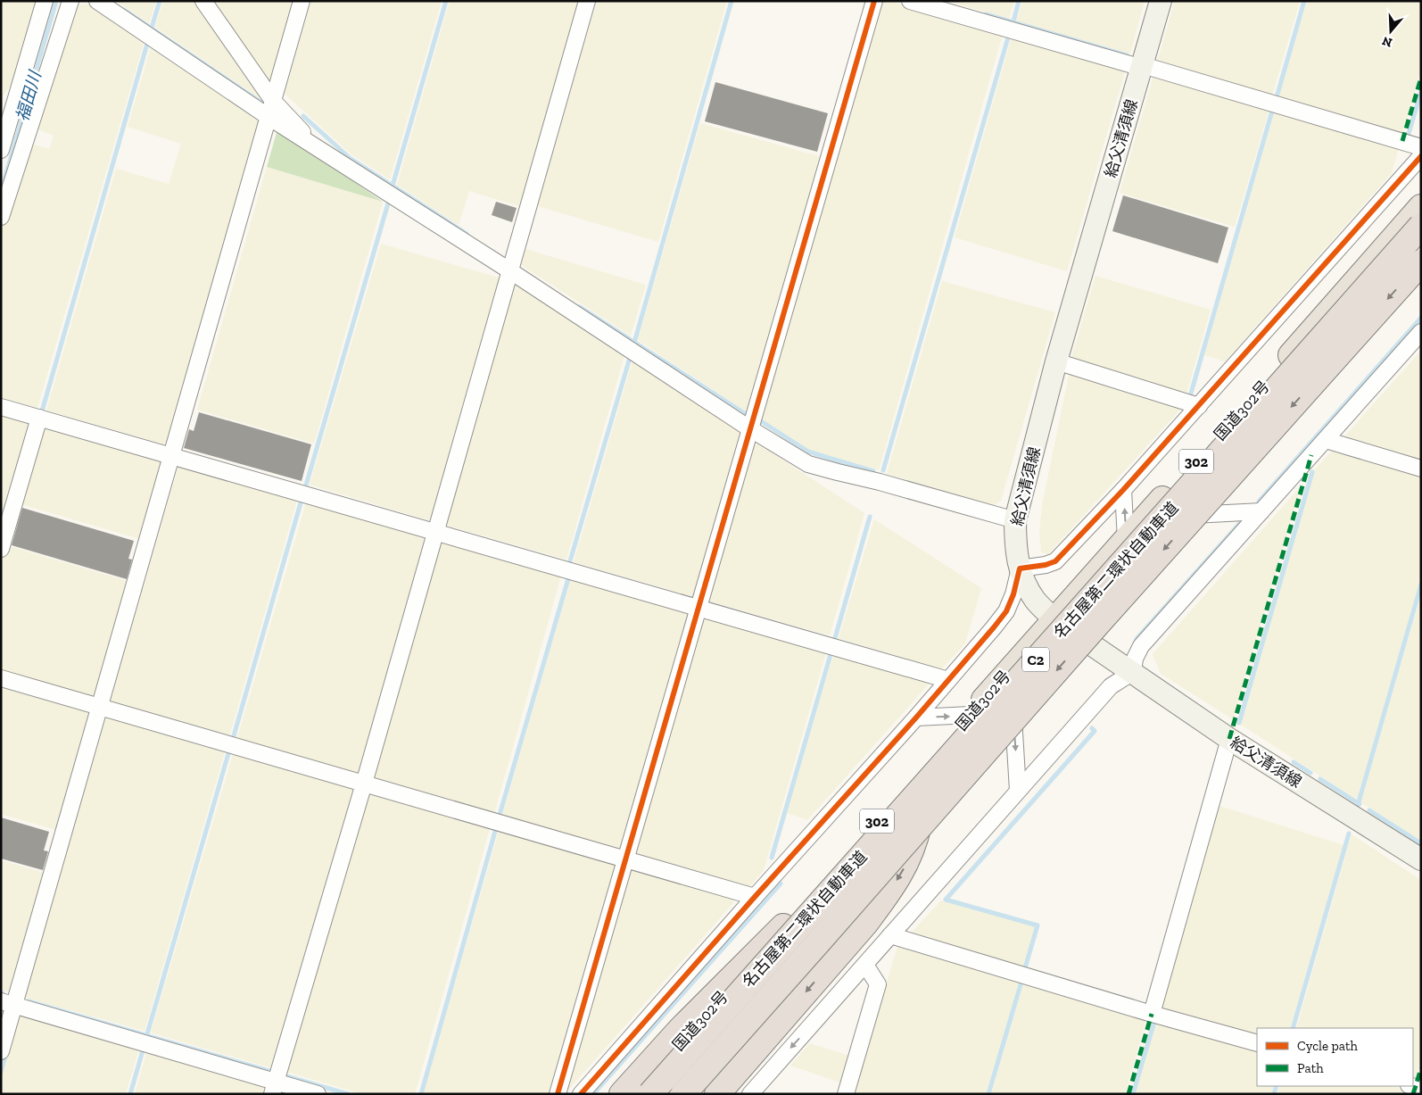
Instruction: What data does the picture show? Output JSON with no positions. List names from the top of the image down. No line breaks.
{"streets":{"highway":["国道302号","302","名古屋第二環状自動車道","C2"],"main road":["給父清須線"]},"crossings":[["給父清須線","国道302号"]],"water":["福田川"],"legend":["Cycle path","Path"],"north":"bottom"}
